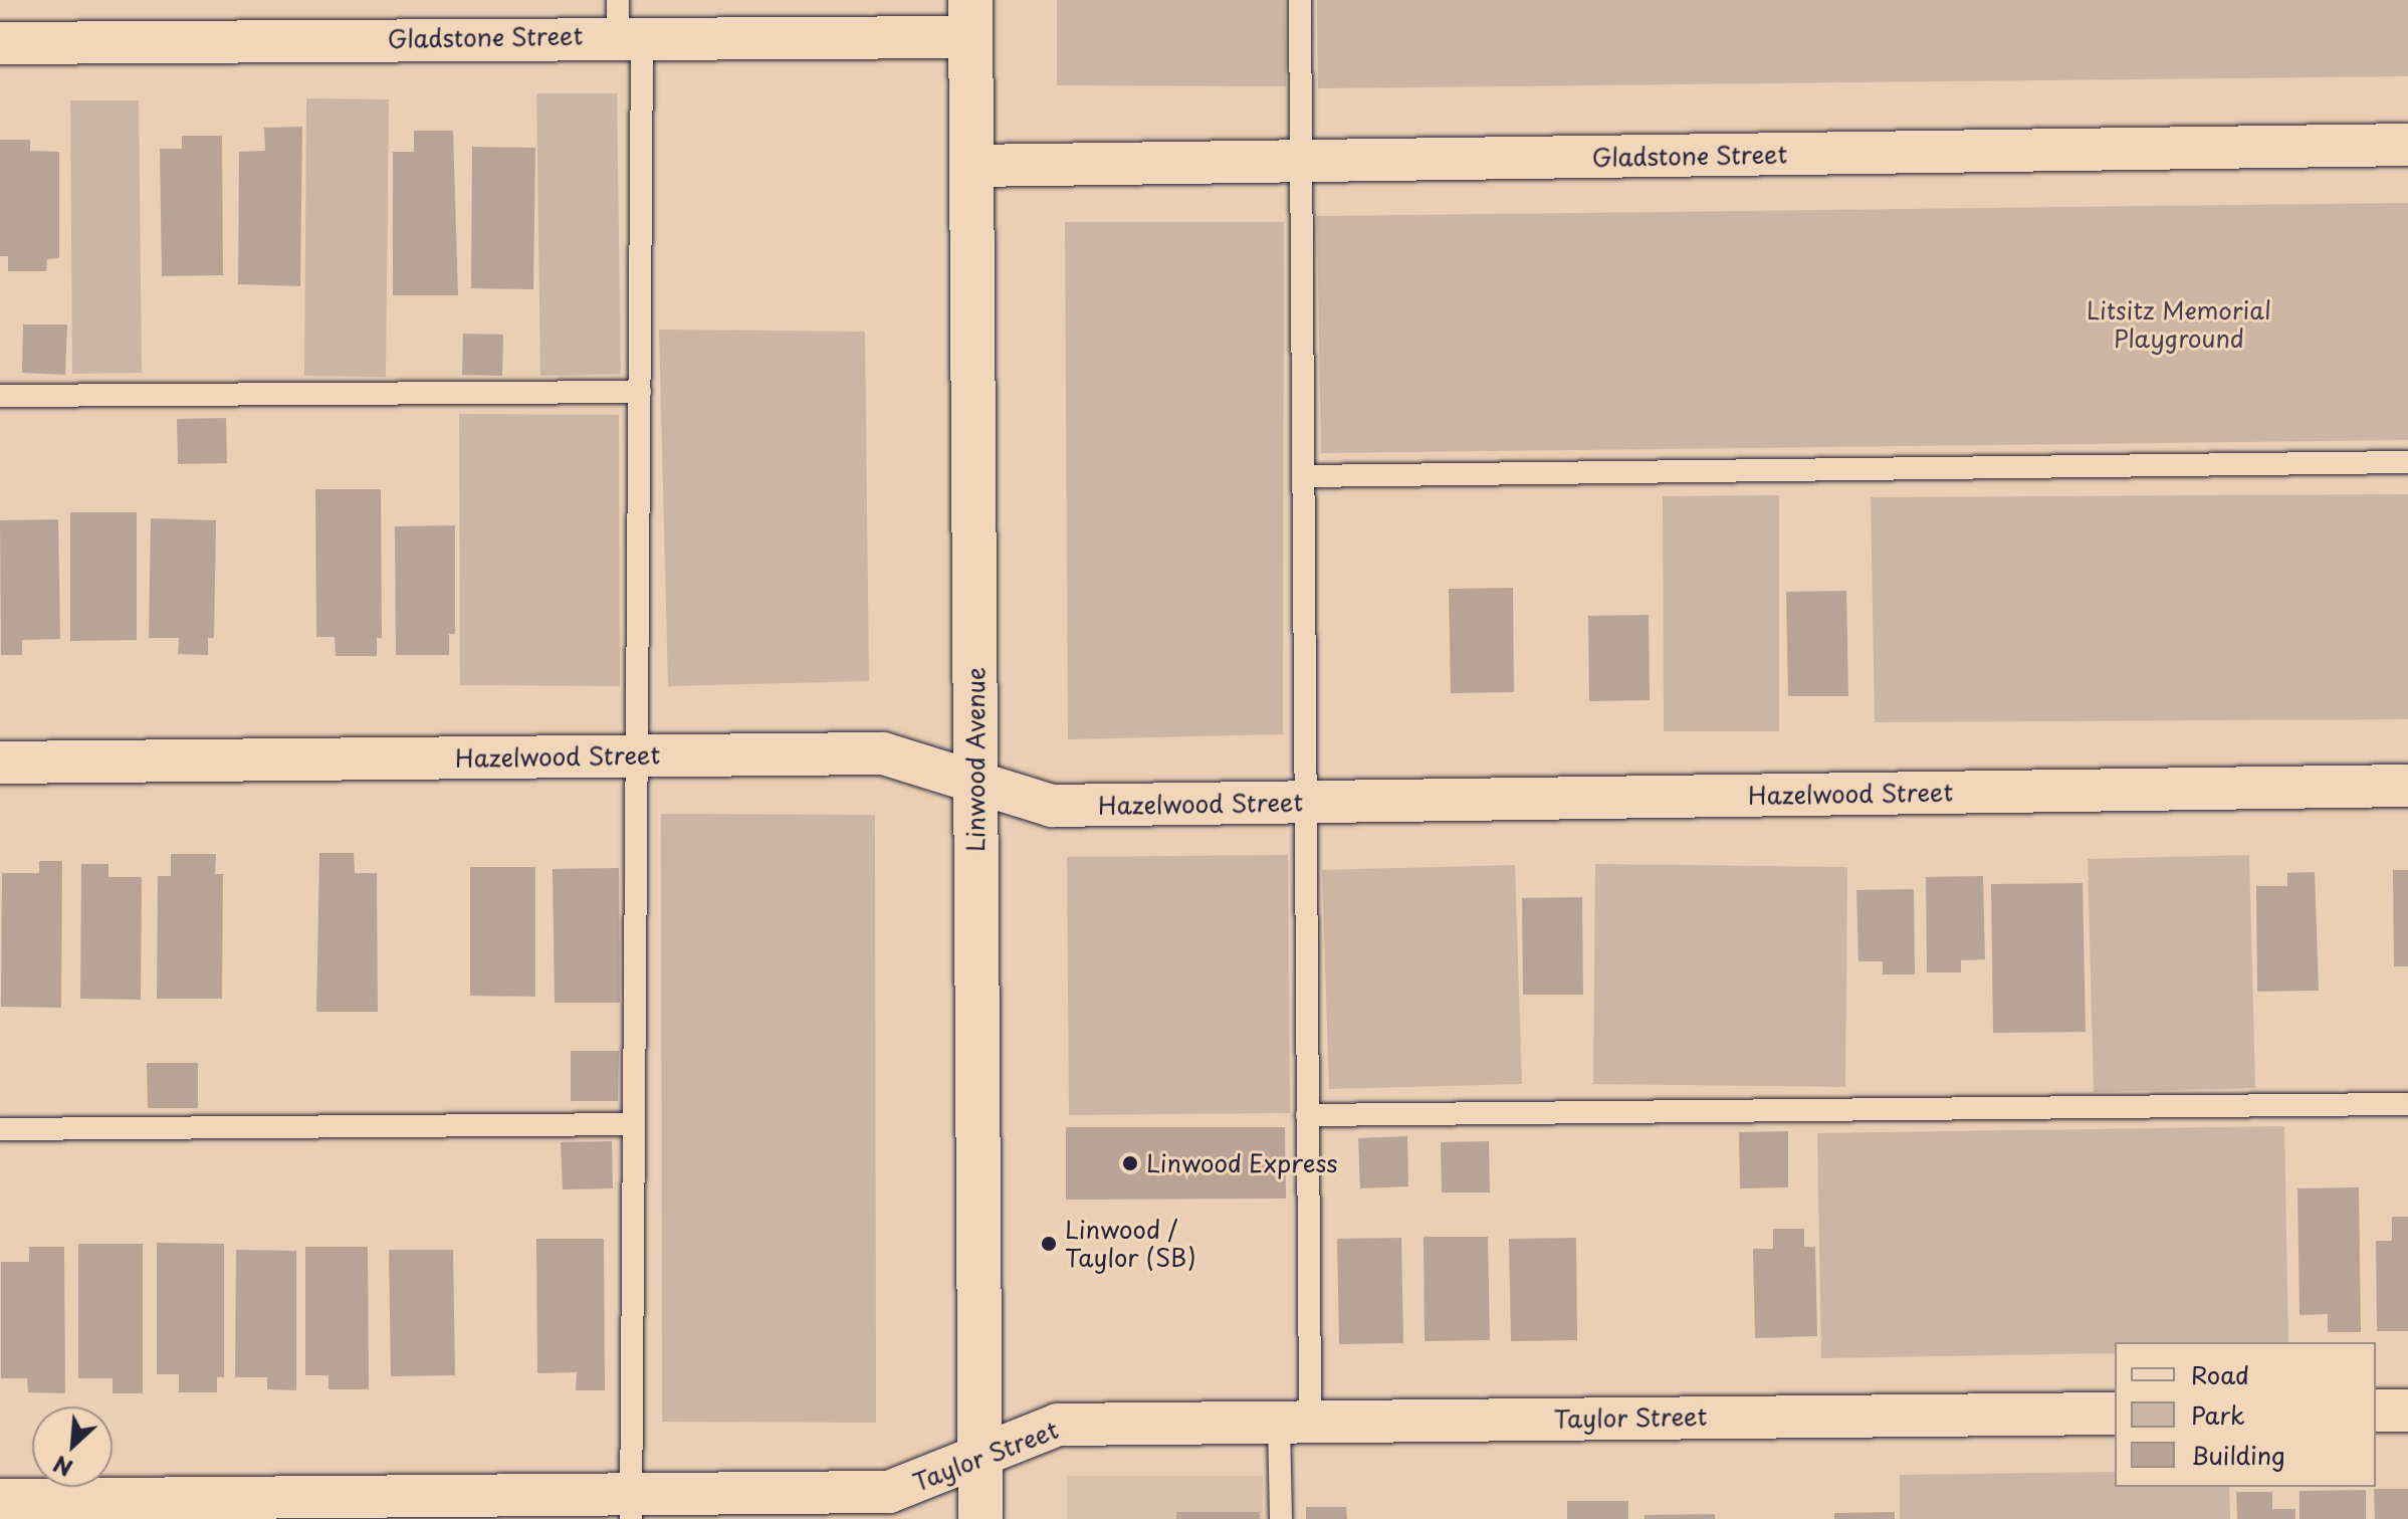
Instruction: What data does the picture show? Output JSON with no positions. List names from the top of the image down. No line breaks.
{"streets":{"street":["Gladstone Street","Hazelwood Street","Linwood Avenue","Taylor Street"]},"crossings":[["Gladstone Street","Linwood Avenue"],["Hazelwood Street","Linwood Avenue"],["Linwood Avenue","Taylor Street"]],"parks":["Litsitz Memorial Playground"],"places":["Linwood Express","Linwood / Taylor (SB)"],"legend":["Road","Park","Building"],"north":"bottom left"}
